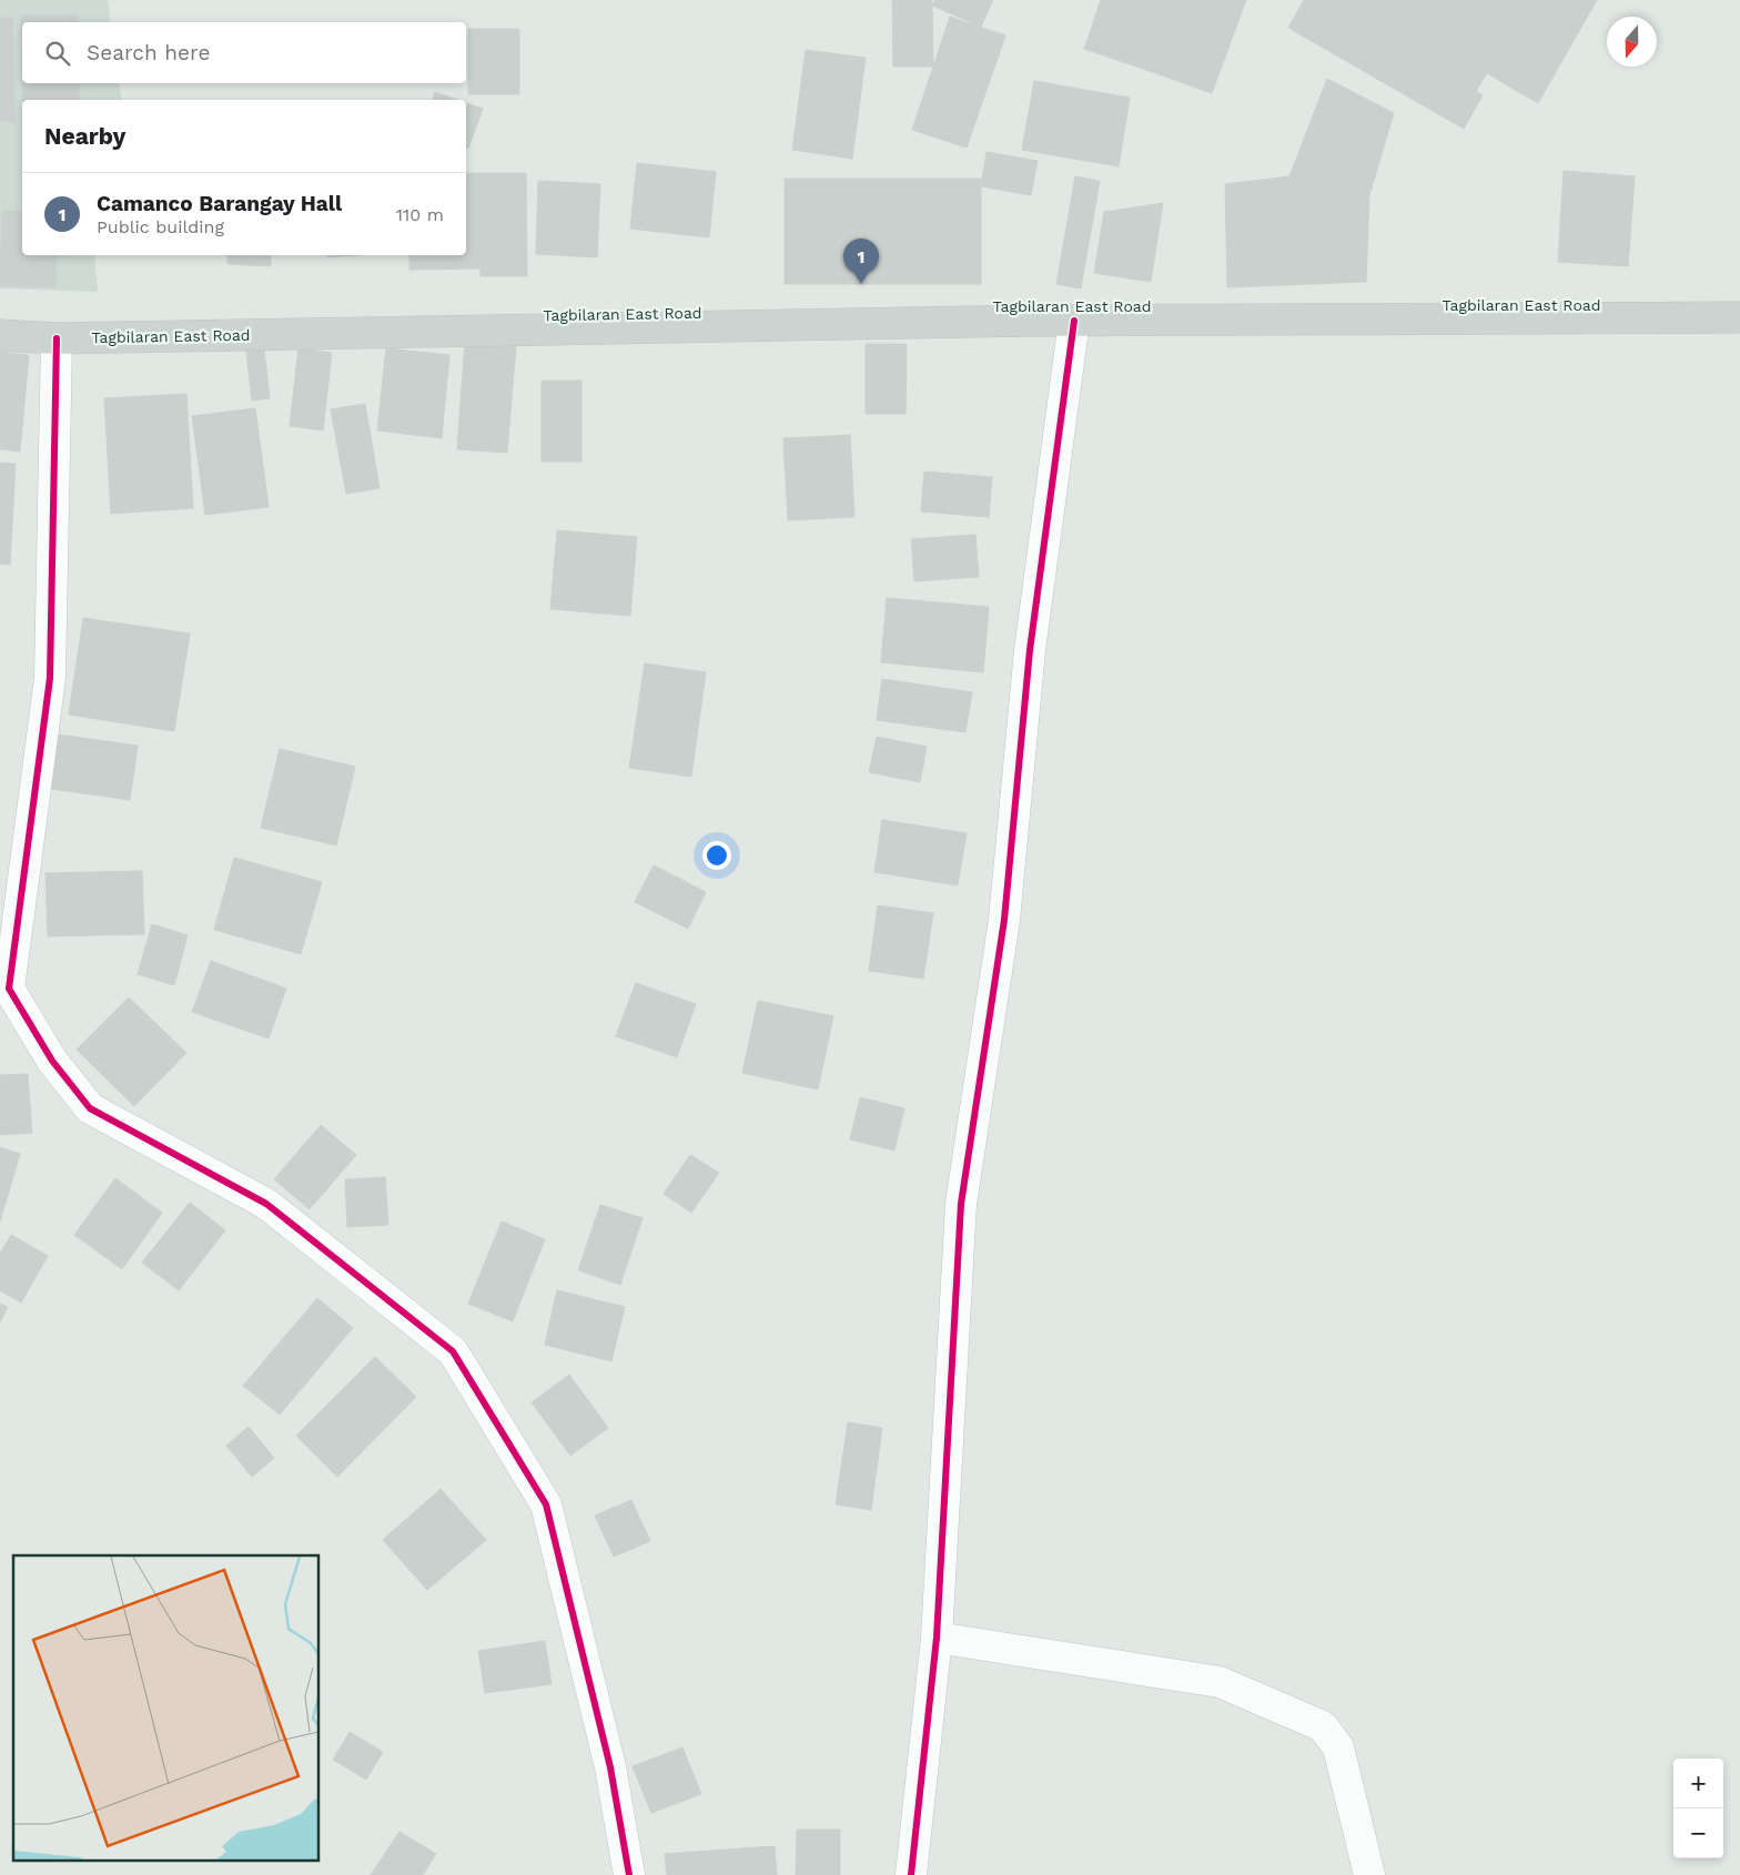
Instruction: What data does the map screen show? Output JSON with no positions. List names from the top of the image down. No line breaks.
{"streets":{"main road":["Tagbilaran East Road"]},"north":"bottom","page":{"search":"Search here","heading":"Nearby","list":[{"mark":"1","name":"Camanco Barangay Hall","note":"Public building","value":"110 m"}],"pins":"1","map_buttons":["+","−"]}}
